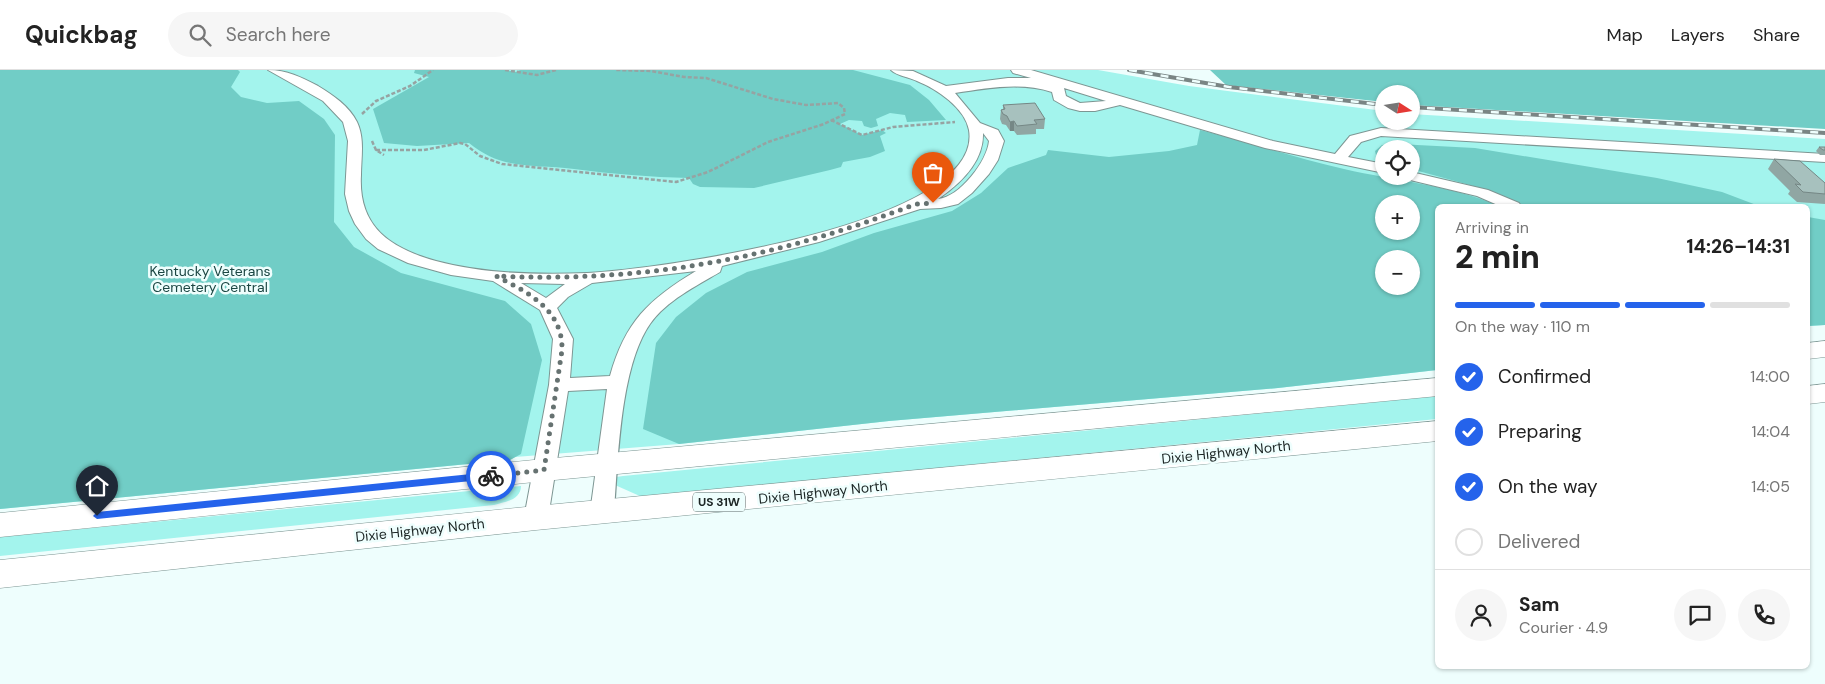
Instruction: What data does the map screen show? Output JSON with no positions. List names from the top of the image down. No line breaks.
{"streets":{"highway":["Dixie Highway North","US 31W"]},"parks":["Kentucky Veterans Cemetery Central"],"north":"right","page":{"header":"Quickbag","search":"Search here","nav":["Map","Layers","Share"],"map_buttons":["+","−"],"heading":["2 min","Arriving in","14:26–14:31"],"panel":["Sam","Courier · 4.9"],"bar":"On the way · 110 m","list":[["Confirmed","14:00"],["Preparing","14:04"],["On the way","14:05"],"Delivered"]}}
